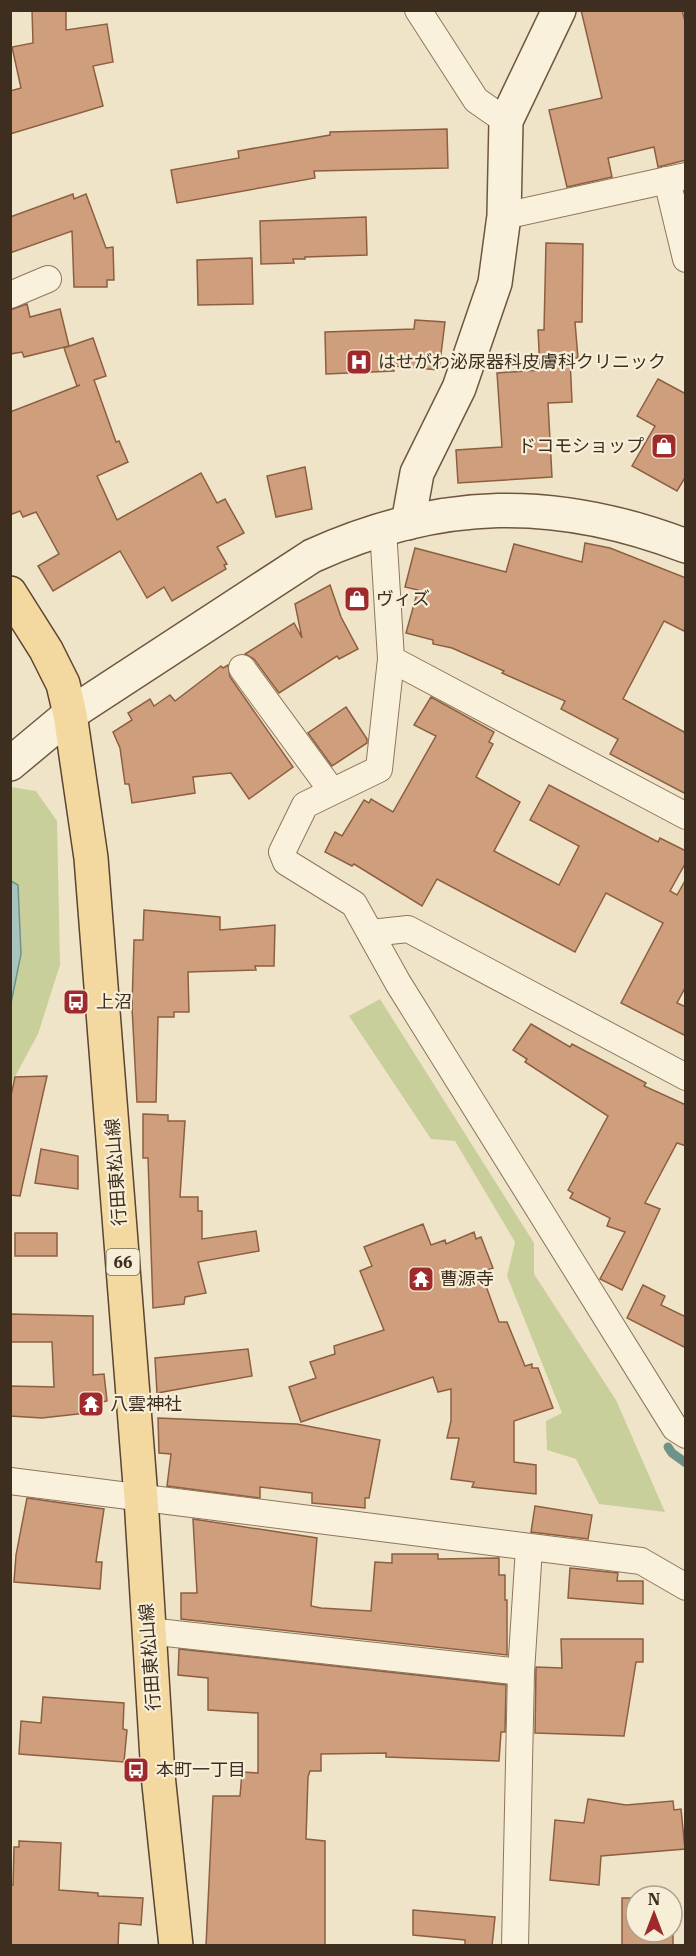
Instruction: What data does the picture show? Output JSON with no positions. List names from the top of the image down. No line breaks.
{"streets":{"main road":["行田東松山線","66"]},"places":{"hospital":["はせがわ泌尿器科皮膚科クリニック"],"shop":["ドコモショップ","ヴィズ"],"bus stop":["上沼","本町一丁目"],"temple":["曹源寺","八雲神社"]},"north":"top"}
